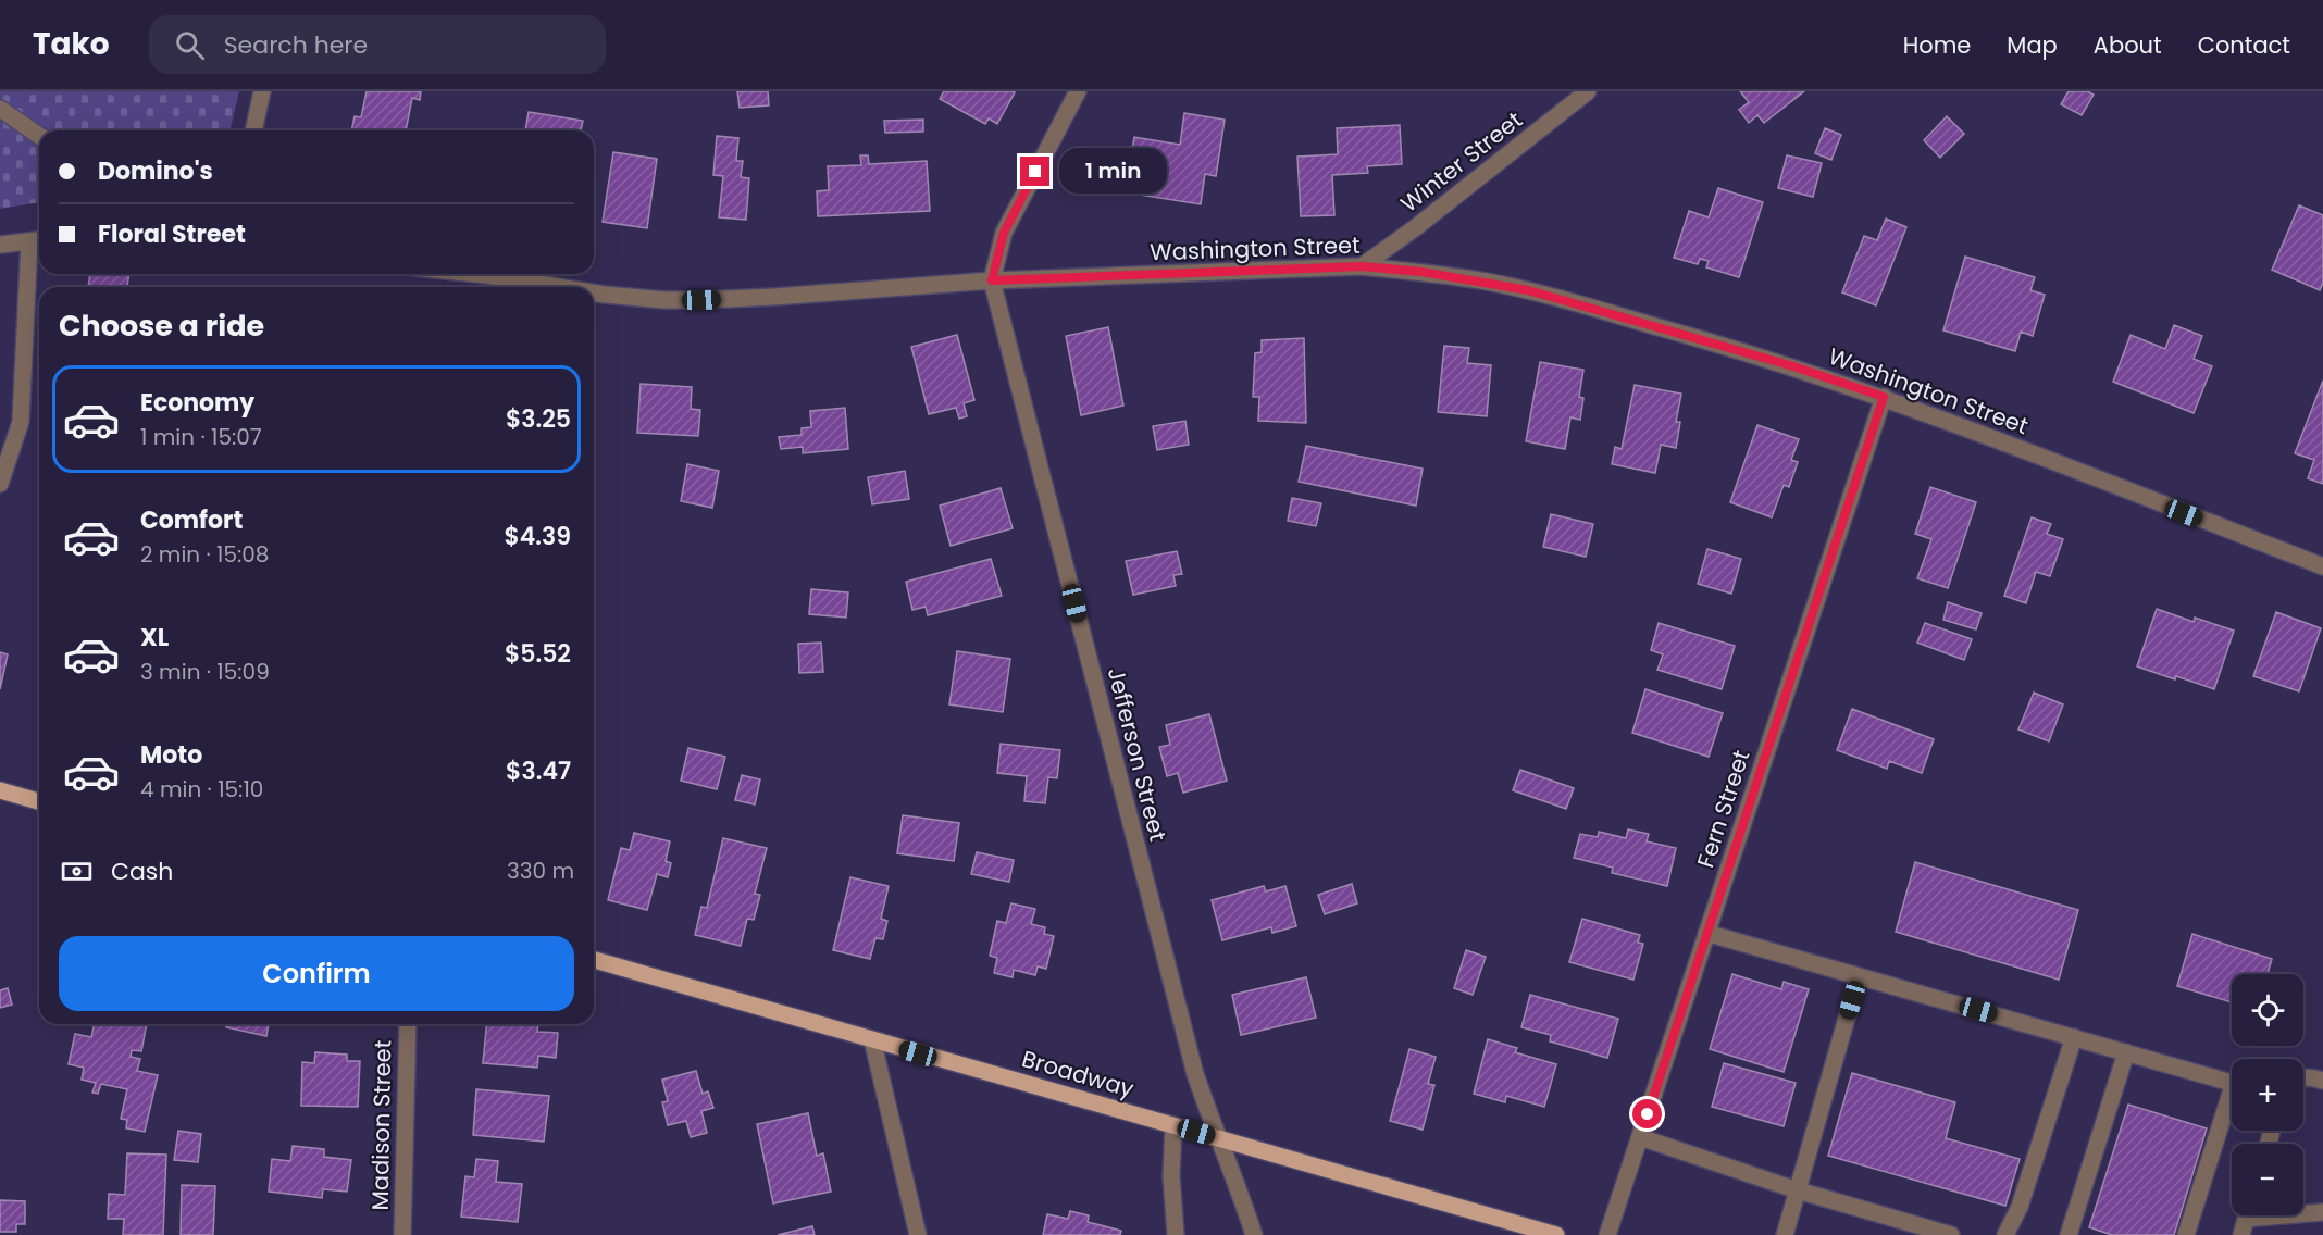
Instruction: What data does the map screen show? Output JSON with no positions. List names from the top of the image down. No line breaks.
{"streets":{"main road":["Broadway"],"street":["Winter Street","Washington Street","Jefferson Street","Fern Street","Madison Street"]},"crossings":[["Winter Street","Washington Street"],["Washington Street","Jefferson Street"],["Washington Street","Fern Street"],["Jefferson Street","Broadway"]],"page":{"header":"Tako","search":"Search here","nav":["Home","Map","About","Contact"],"banner":["Domino's","Floral Street"],"bubble":"1 min","heading":"Choose a ride","list":[{"name":"Economy","note":"1 min · 15:07","value":"$3.25"},{"name":"Comfort","note":"2 min · 15:08","value":"$4.39"},{"name":"XL","note":"3 min · 15:09","value":"$5.52"},{"name":"Moto","note":"4 min · 15:10","value":"$3.47"}],"pay":["Cash","330 m"],"buttons":"Confirm","map_buttons":["+","−"]}}
